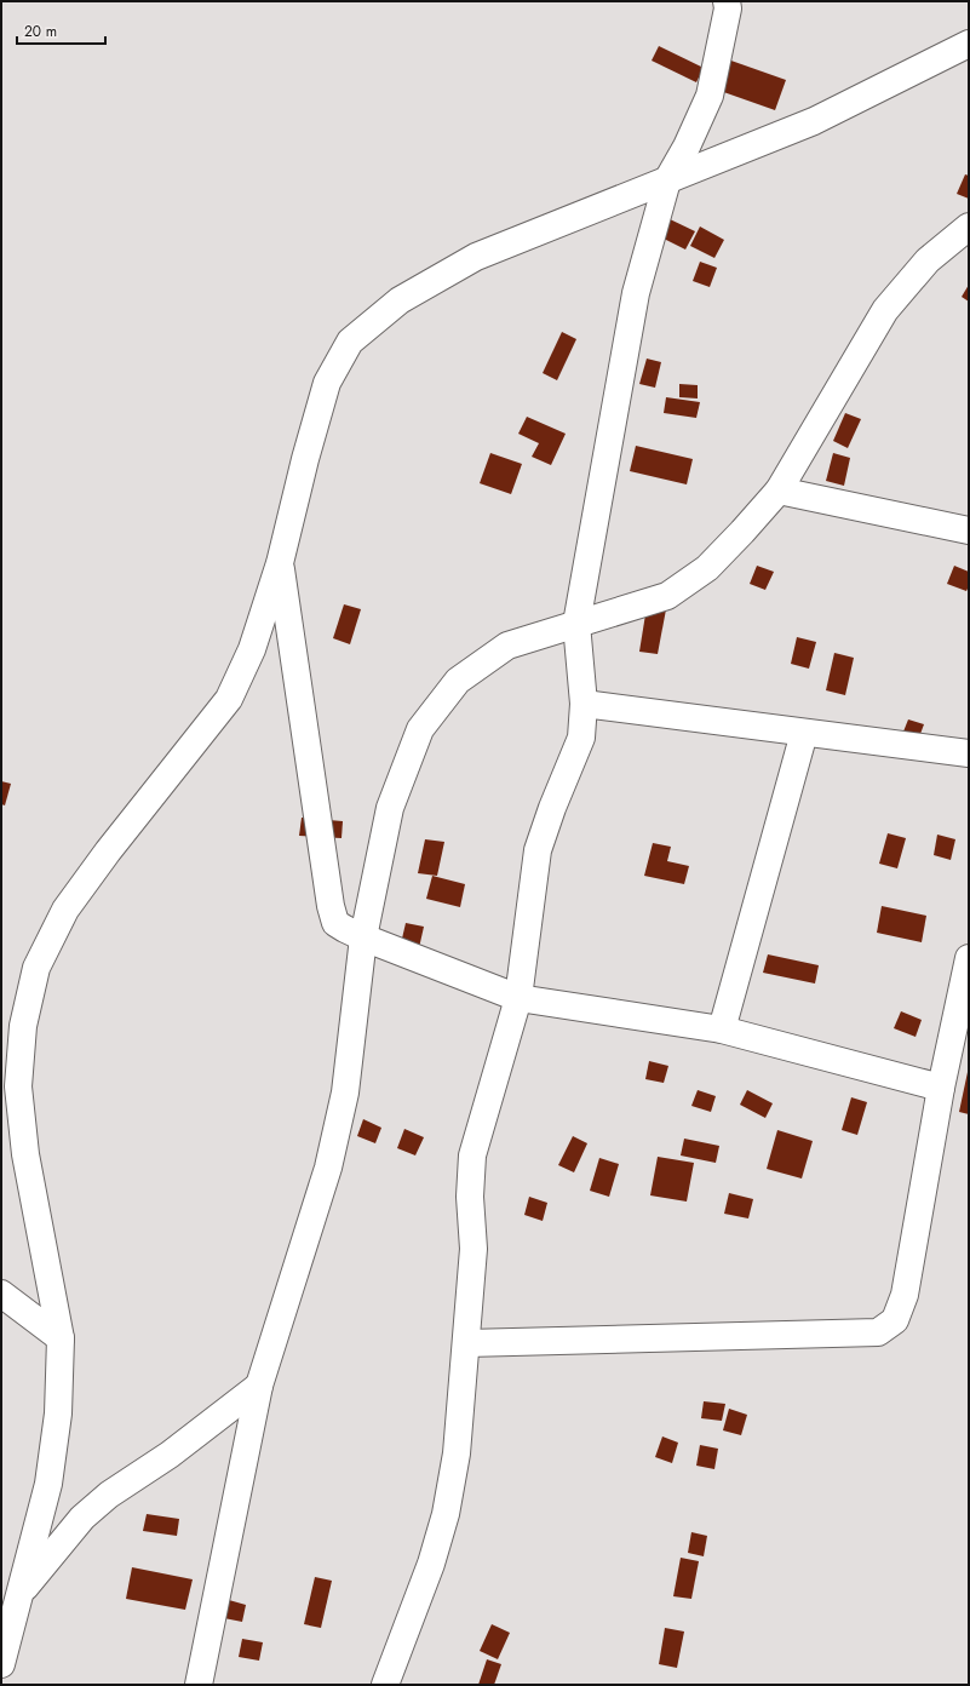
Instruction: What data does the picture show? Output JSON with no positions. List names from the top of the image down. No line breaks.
{"scale_bar":"20 m"}
